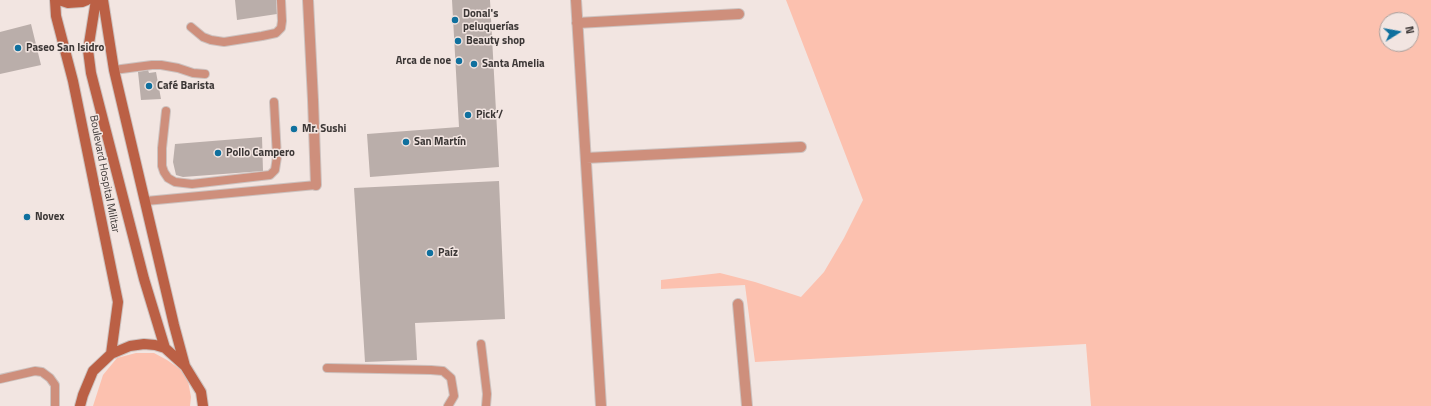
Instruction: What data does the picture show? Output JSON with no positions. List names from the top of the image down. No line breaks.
{"streets":{"main road":["Boulevard Hospital Militar"]},"places":["Donal's peluquerías","Beauty shop","Paseo San Isidro","Arca de noe","Santa Amelia","Café Barista","Pick’/","Mr. Sushi","San Martín","Pollo Campero","Novex","Paíz"],"north":"right"}
